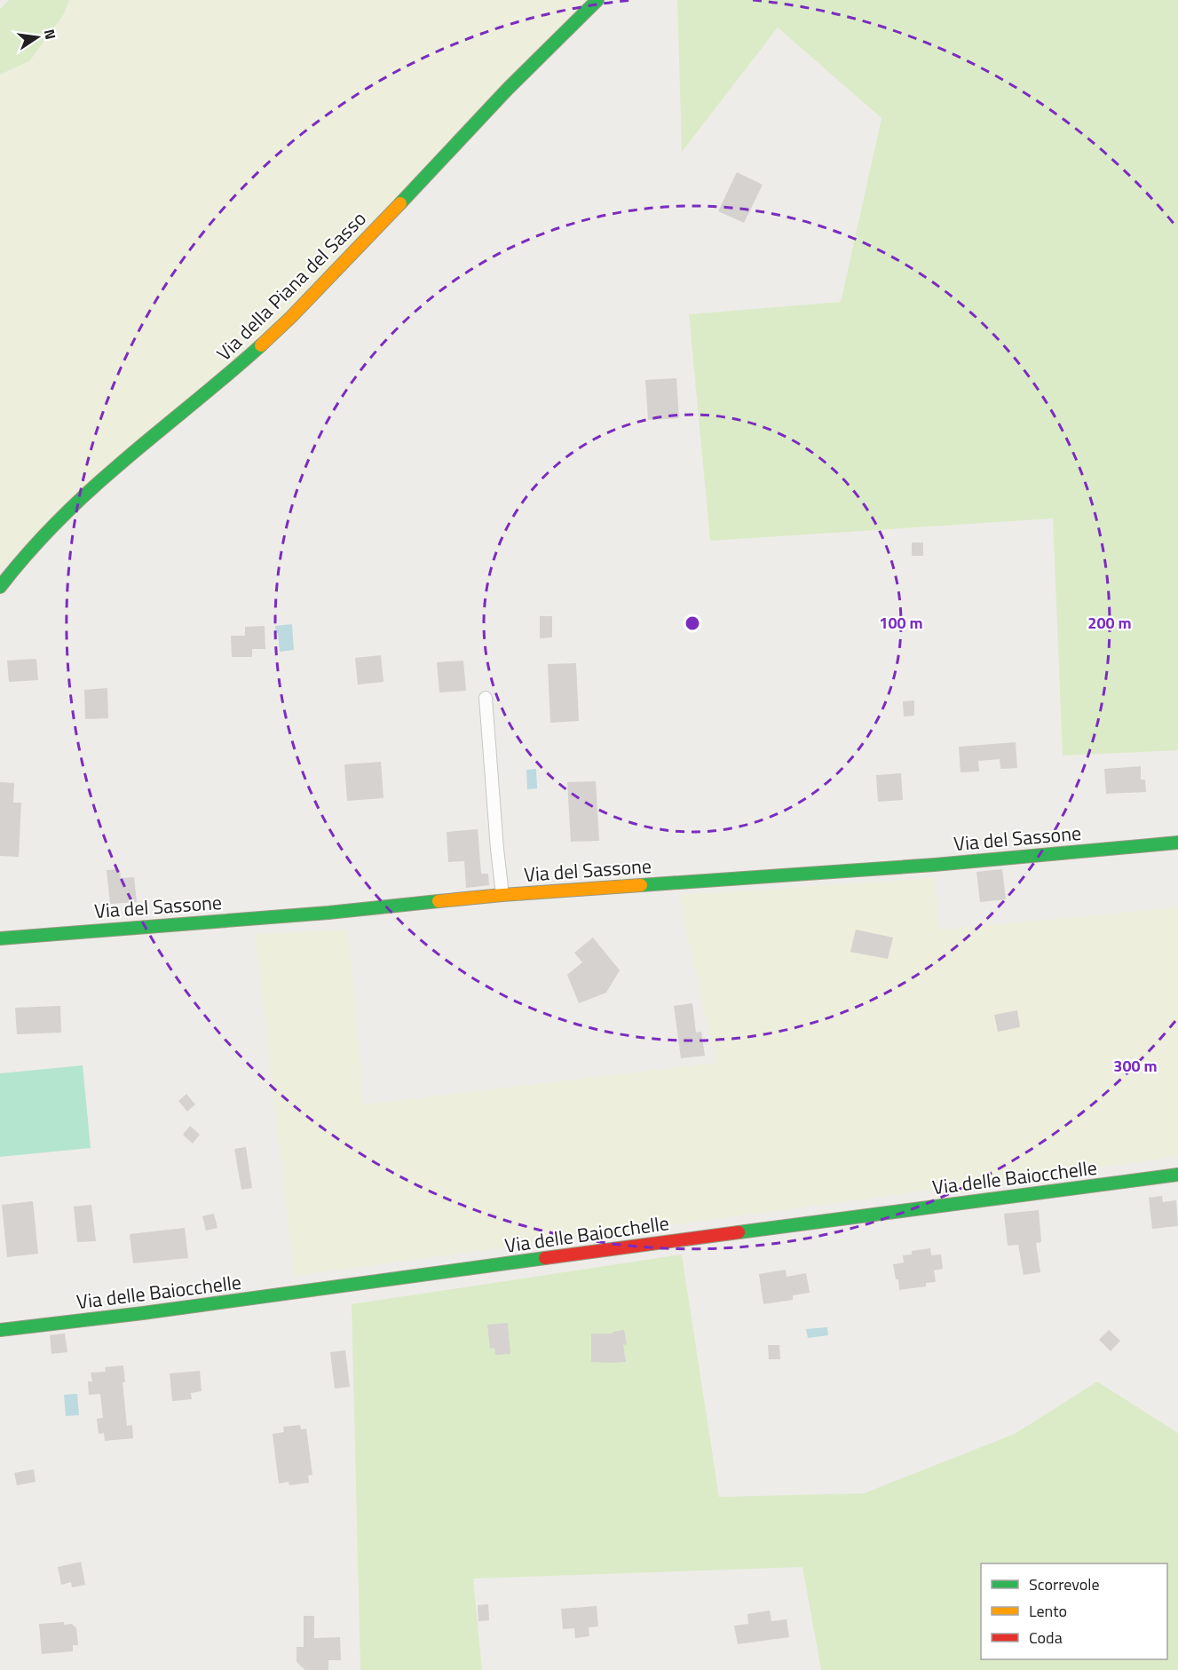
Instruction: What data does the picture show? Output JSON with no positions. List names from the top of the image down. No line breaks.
{"streets":{"street":["Via della Piana del Sasso","Via del Sassone","Via delle Baiocchelle"]},"legend":["Scorrevole","Lento","Coda"],"north":"right","rings":["100 m","200 m","300 m"]}
